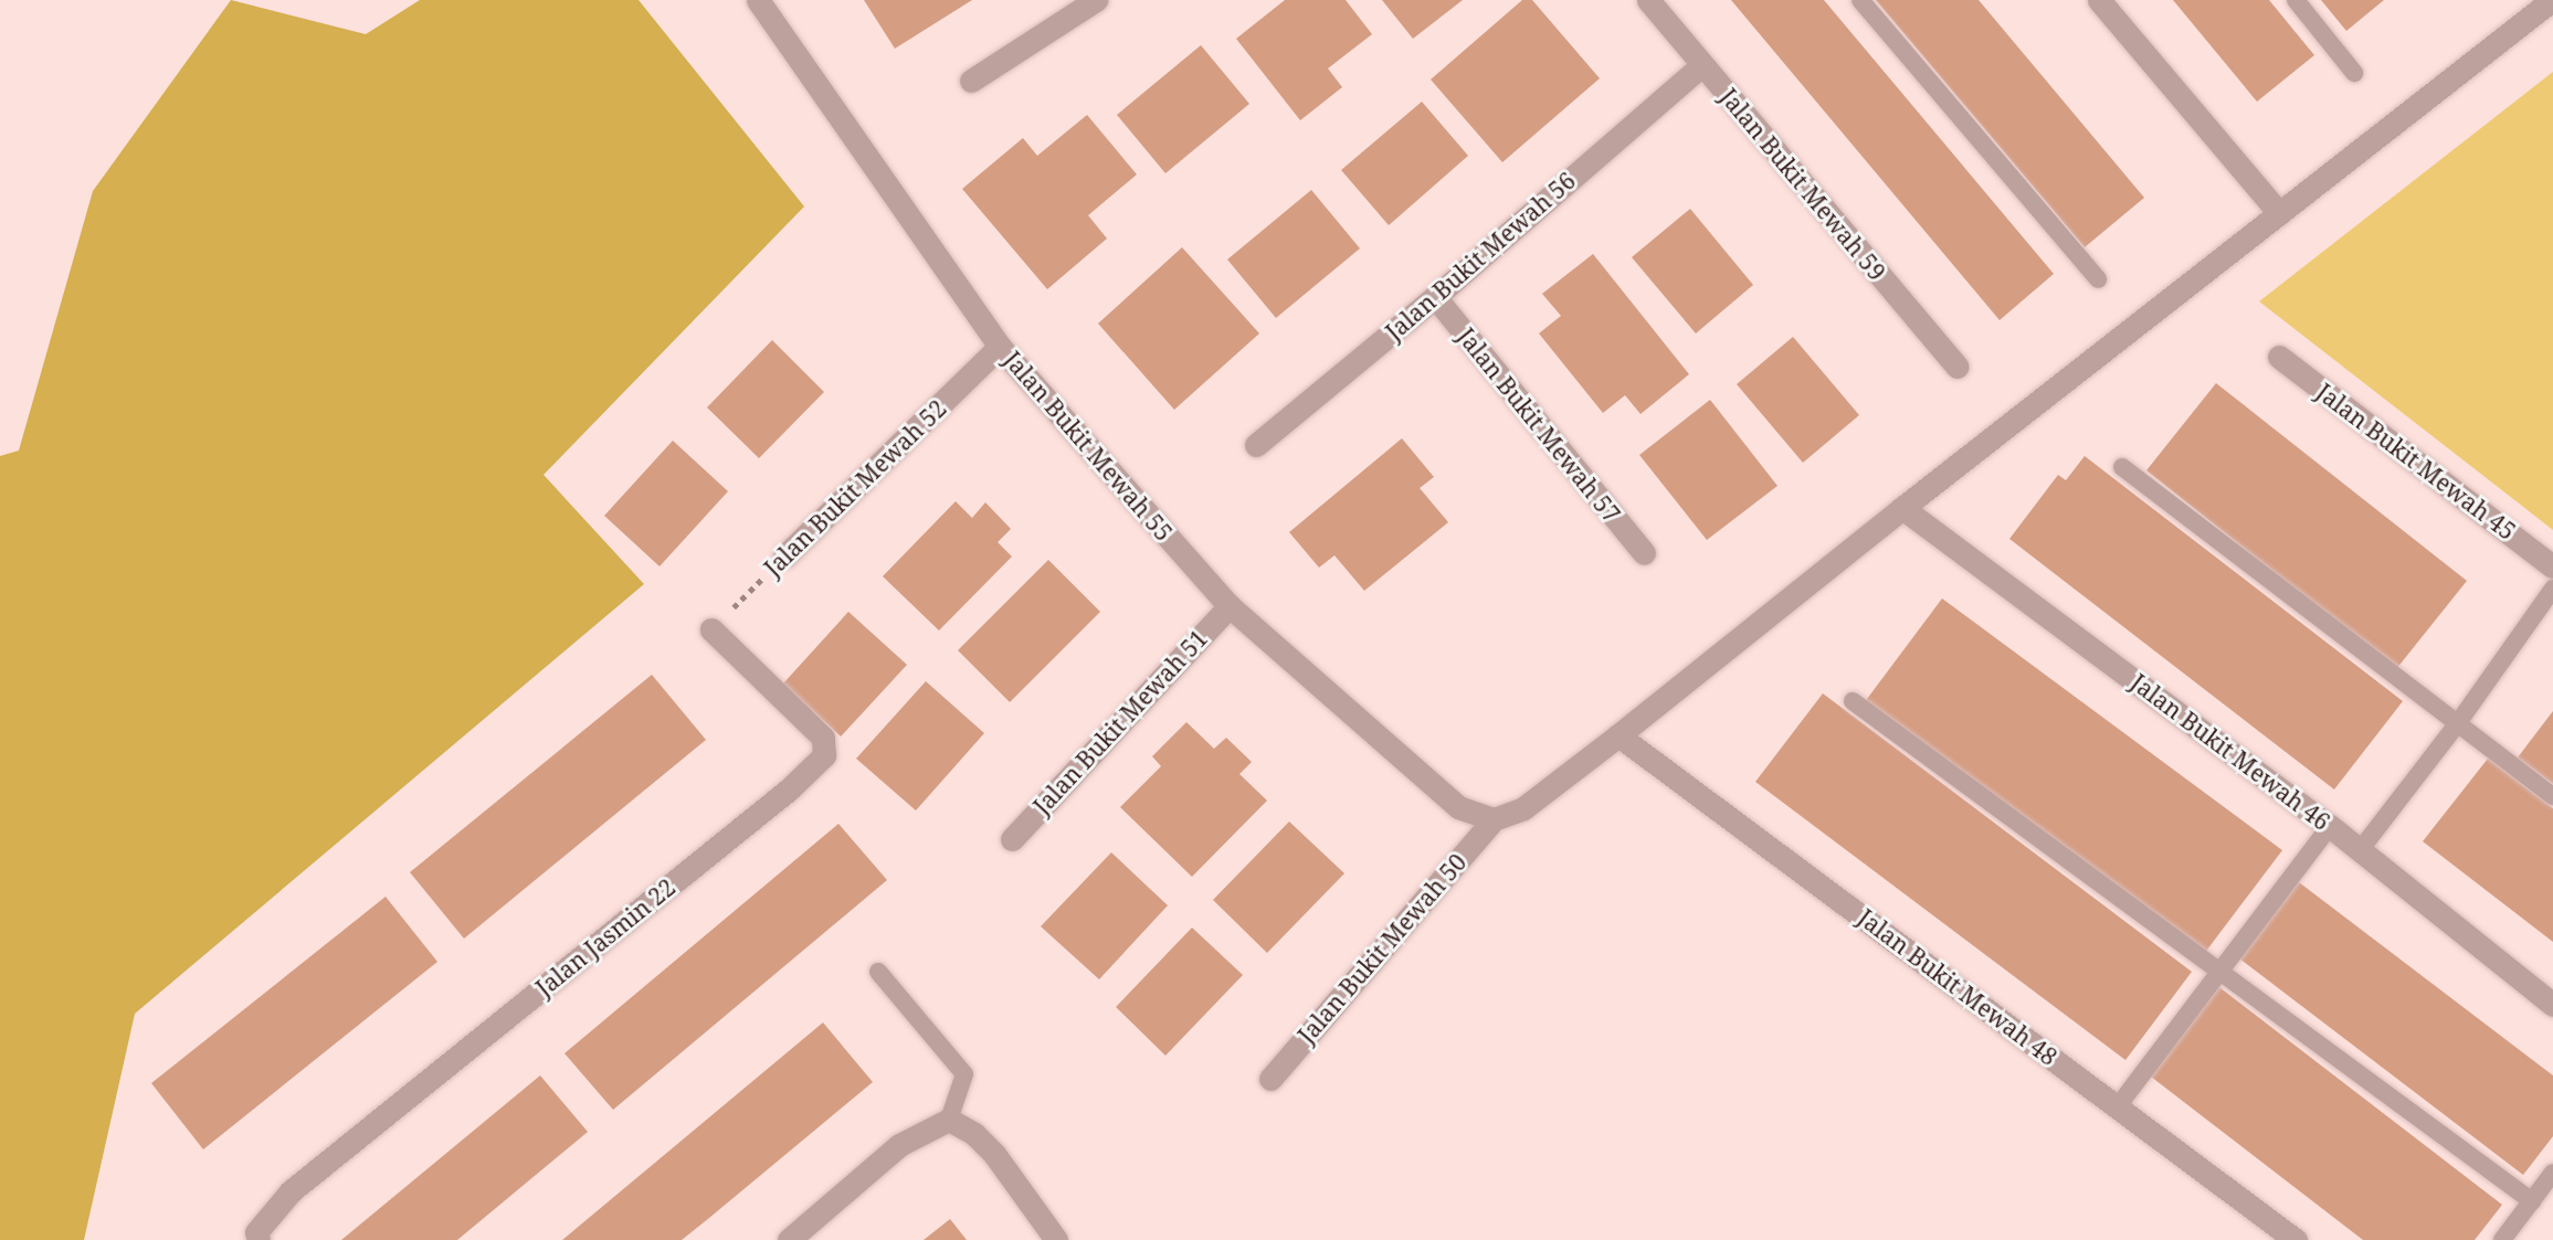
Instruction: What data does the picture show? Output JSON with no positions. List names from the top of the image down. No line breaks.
{"streets":{"street":["Jalan Bukit Mewah 59","Jalan Bukit Mewah 56","Jalan Bukit Mewah 57","Jalan Bukit Mewah 55","Jalan Bukit Mewah 45","Jalan Bukit Mewah 52","Jalan Bukit Mewah 51","Jalan Bukit Mewah 46","Jalan Jasmin 22","Jalan Bukit Mewah 50","Jalan Bukit Mewah 48"]},"crossings":[["Jalan Bukit Mewah 59","Jalan Bukit Mewah 56"],["Jalan Bukit Mewah 56","Jalan Bukit Mewah 57"],["Jalan Bukit Mewah 55","Jalan Bukit Mewah 52"],["Jalan Bukit Mewah 55","Jalan Bukit Mewah 51"],["Jalan Bukit Mewah 55","Jalan Bukit Mewah 50"],["Jalan Bukit Mewah 52","Jalan Jasmin 22"]]}
